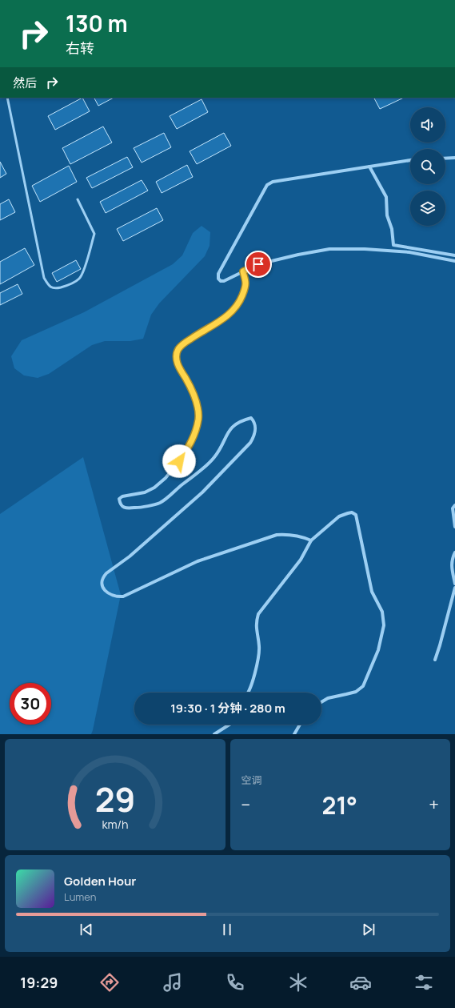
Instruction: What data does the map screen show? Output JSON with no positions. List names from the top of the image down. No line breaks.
{"page":{"turn":["130 m","右转"],"then":"然后","limit":"30","trip":"19:30 · 1 分钟 · 280 m","tile":"空调","heat":["−","21°","+"],"song":["Golden Hour","Lumen"],"tabs":"19:29","gauge":["29","km/h"]}}
